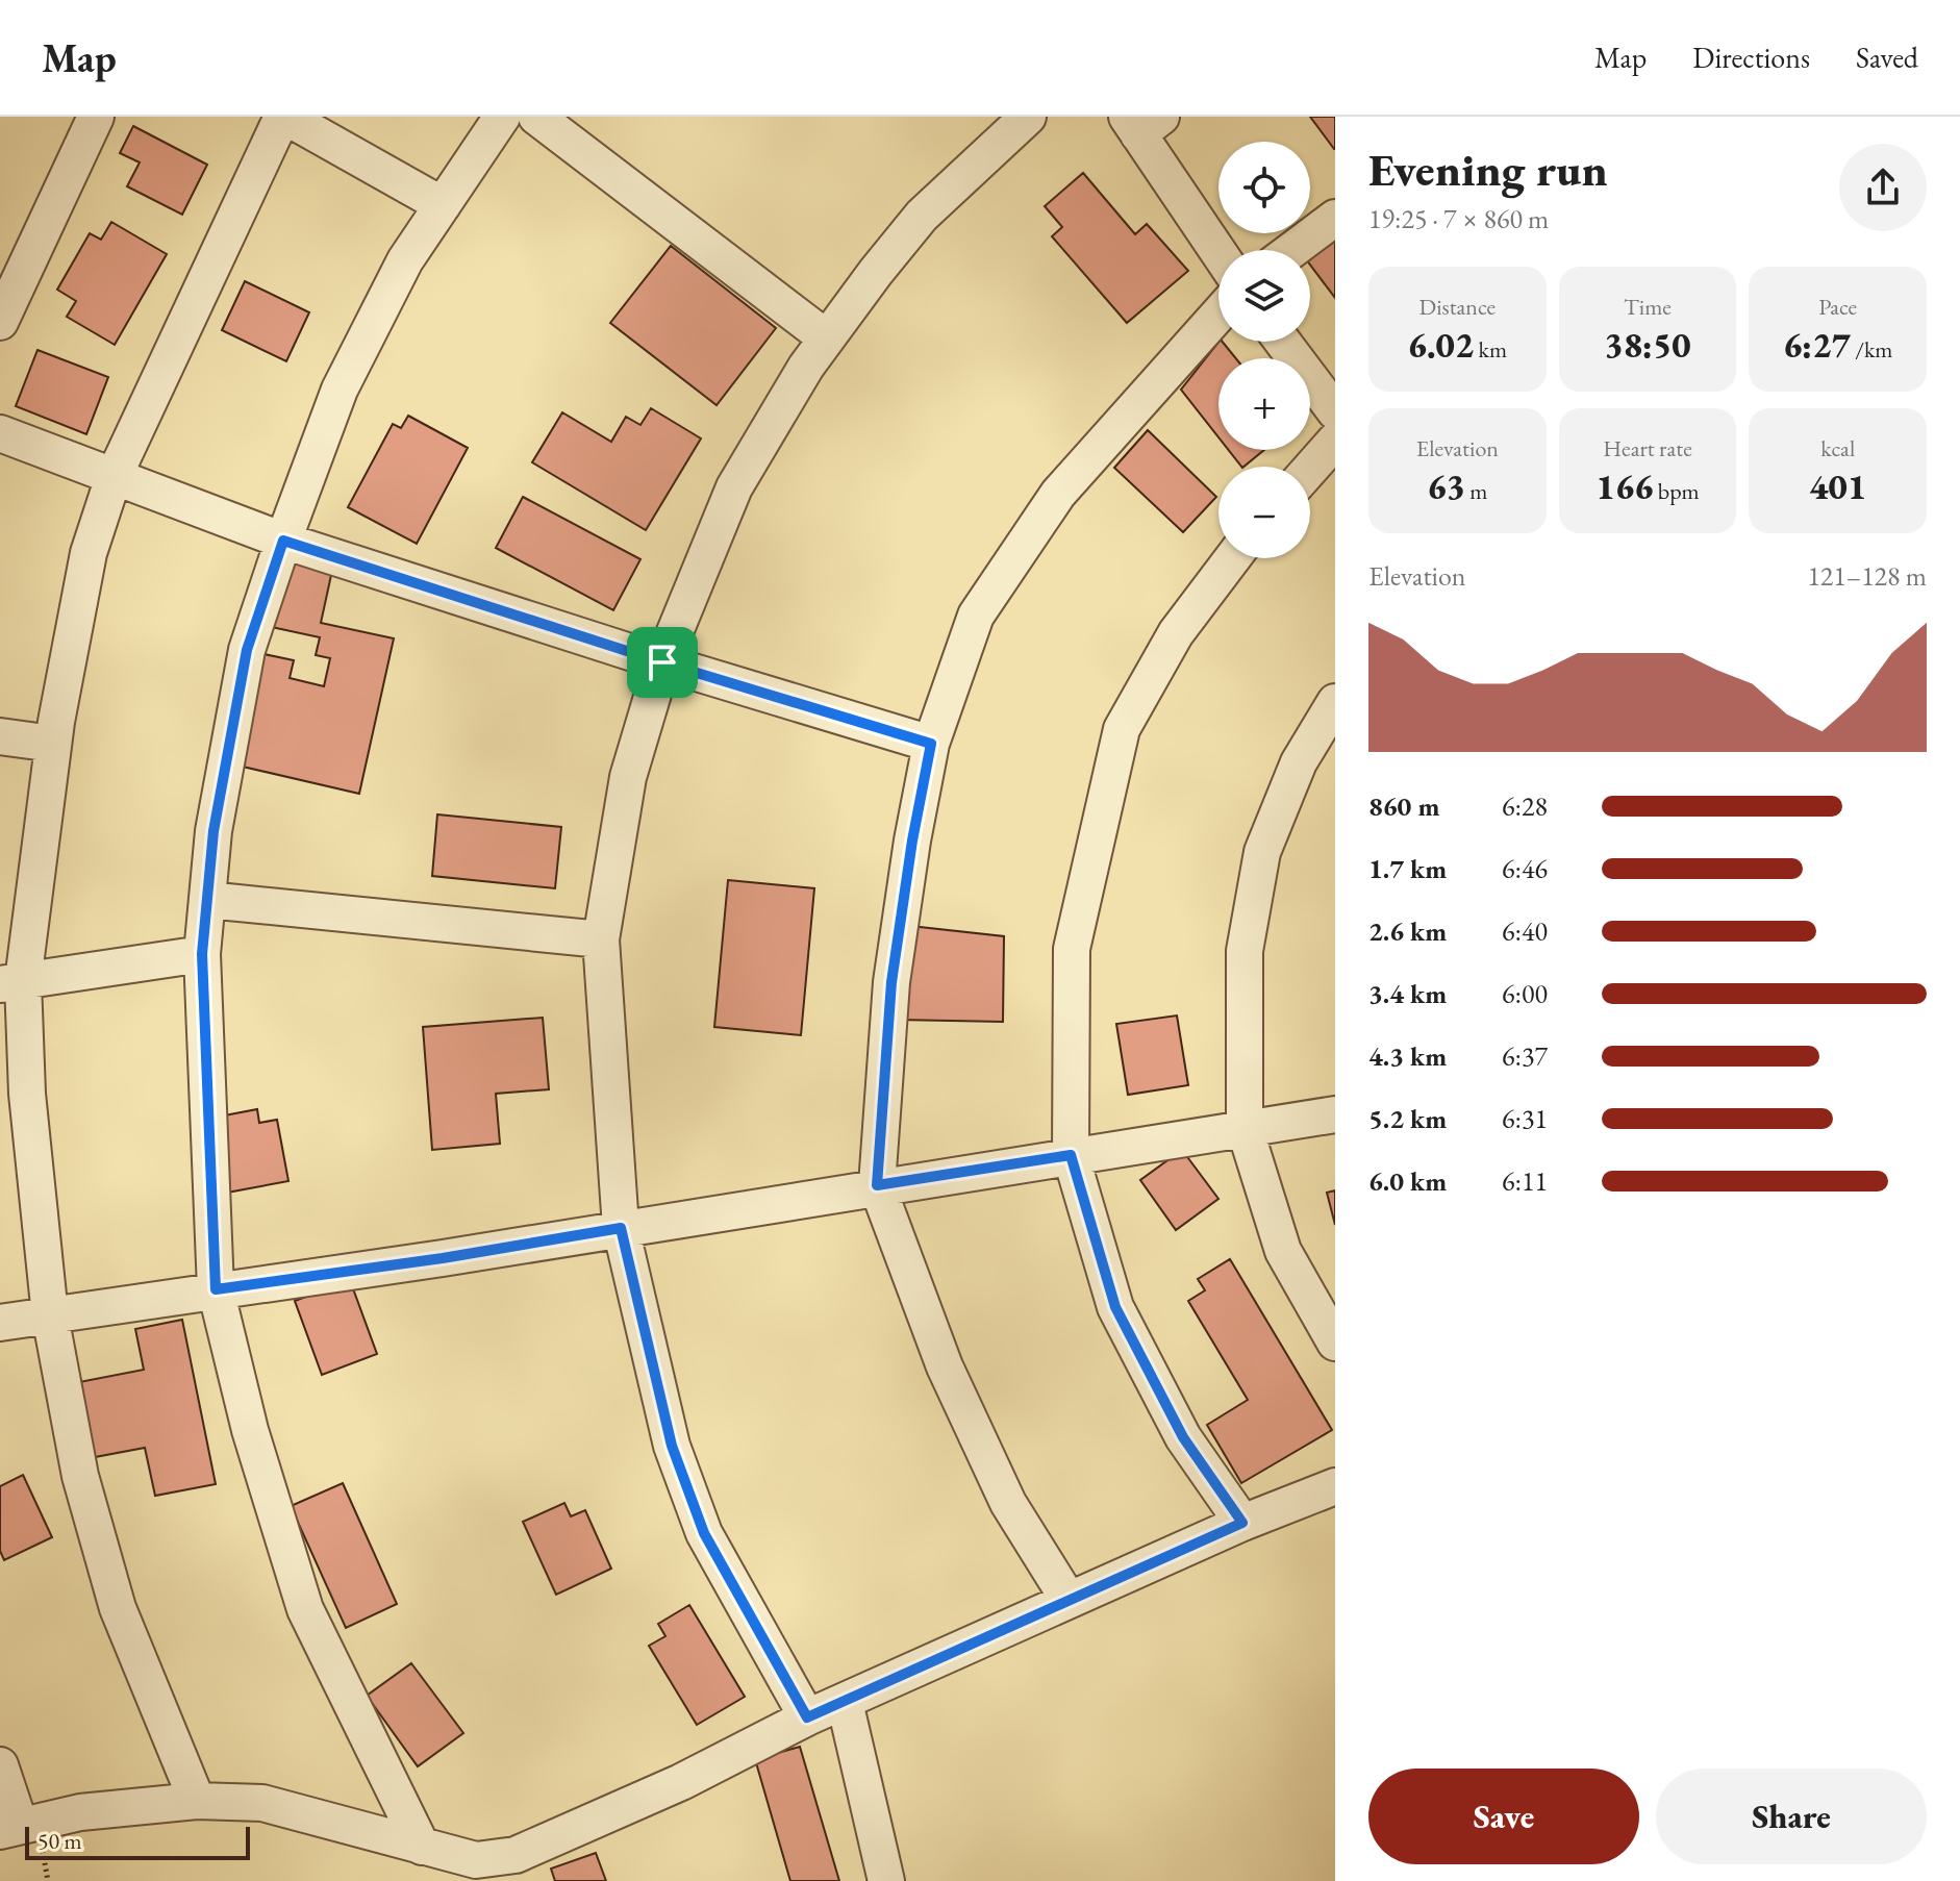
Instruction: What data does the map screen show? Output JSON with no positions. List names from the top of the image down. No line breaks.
{"scale_bar":"50 m","page":{"header":"Map","nav":["Map","Directions","Saved"],"heading":["Evening run","19:25 · 7 × 860 m"],"map_buttons":["+","−"],"stats":[["Distance","6.02 km"],["Time","38:50"],["Pace","6:27 /km"],["Elevation","63 m"],["Heart rate","166 bpm"],["kcal","401"]],"chart":["Elevation","121–128 m"],"list":[{"name":"860 m","note":"6:28"},{"name":"1.7 km","note":"6:46"},{"name":"2.6 km","note":"6:40"},{"name":"3.4 km","note":"6:00"},{"name":"4.3 km","note":"6:37"},{"name":"5.2 km","note":"6:31"},{"name":"6.0 km","note":"6:11"}],"buttons":["Save","Share"],"scale":"50 m"}}
